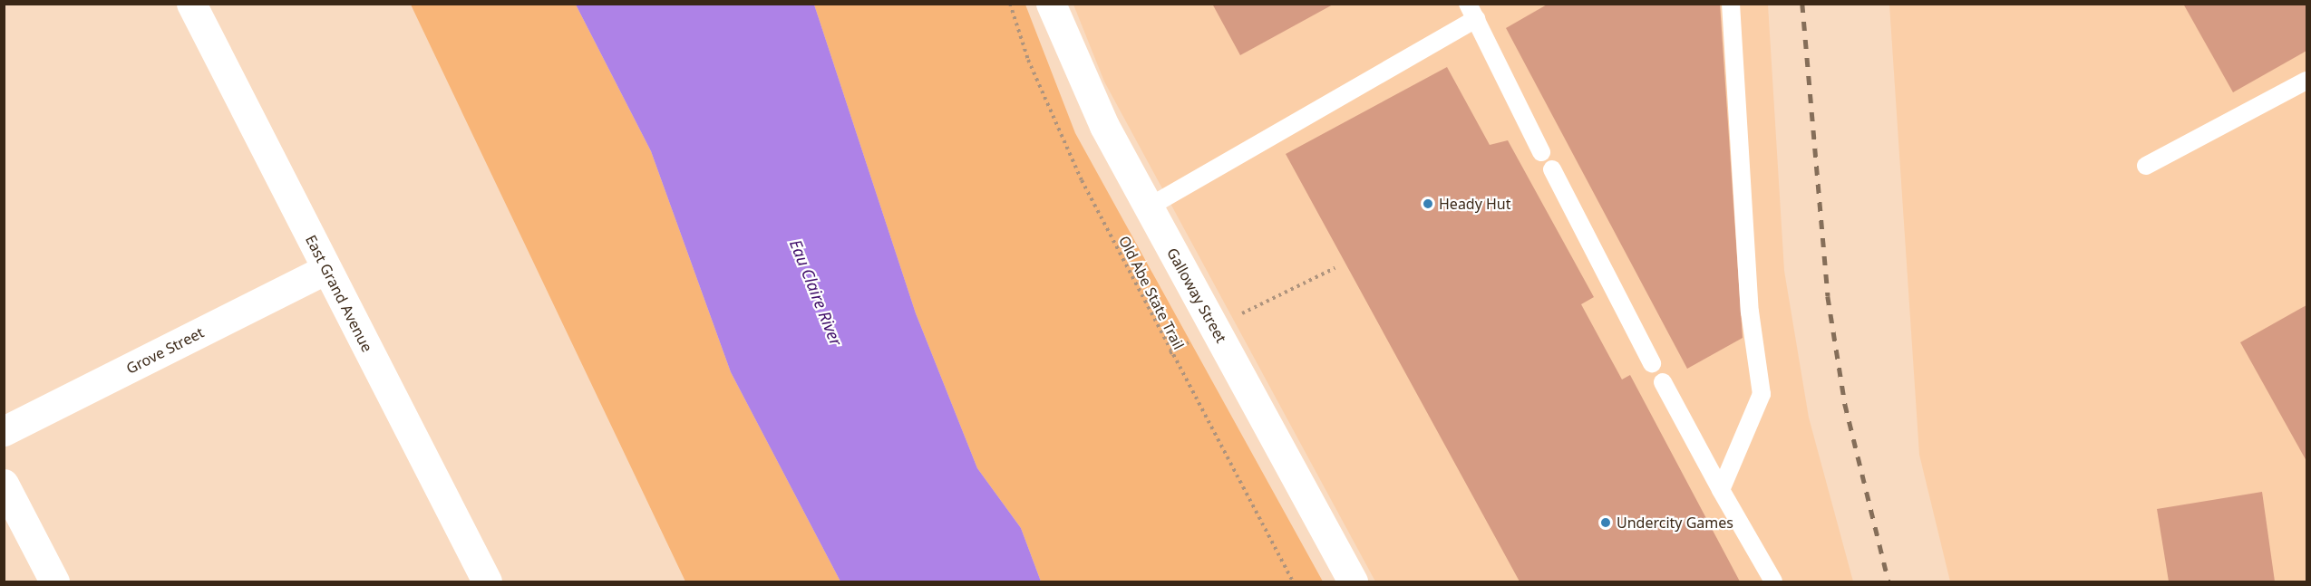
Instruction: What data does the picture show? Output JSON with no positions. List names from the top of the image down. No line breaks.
{"streets":{"street":["East Grand Avenue","Galloway Street","Grove Street"],"path":["Old Abe State Trail"]},"crossings":[["East Grand Avenue","Grove Street"]],"water":["Eau Claire River"],"places":["Heady Hut","Undercity Games"]}
